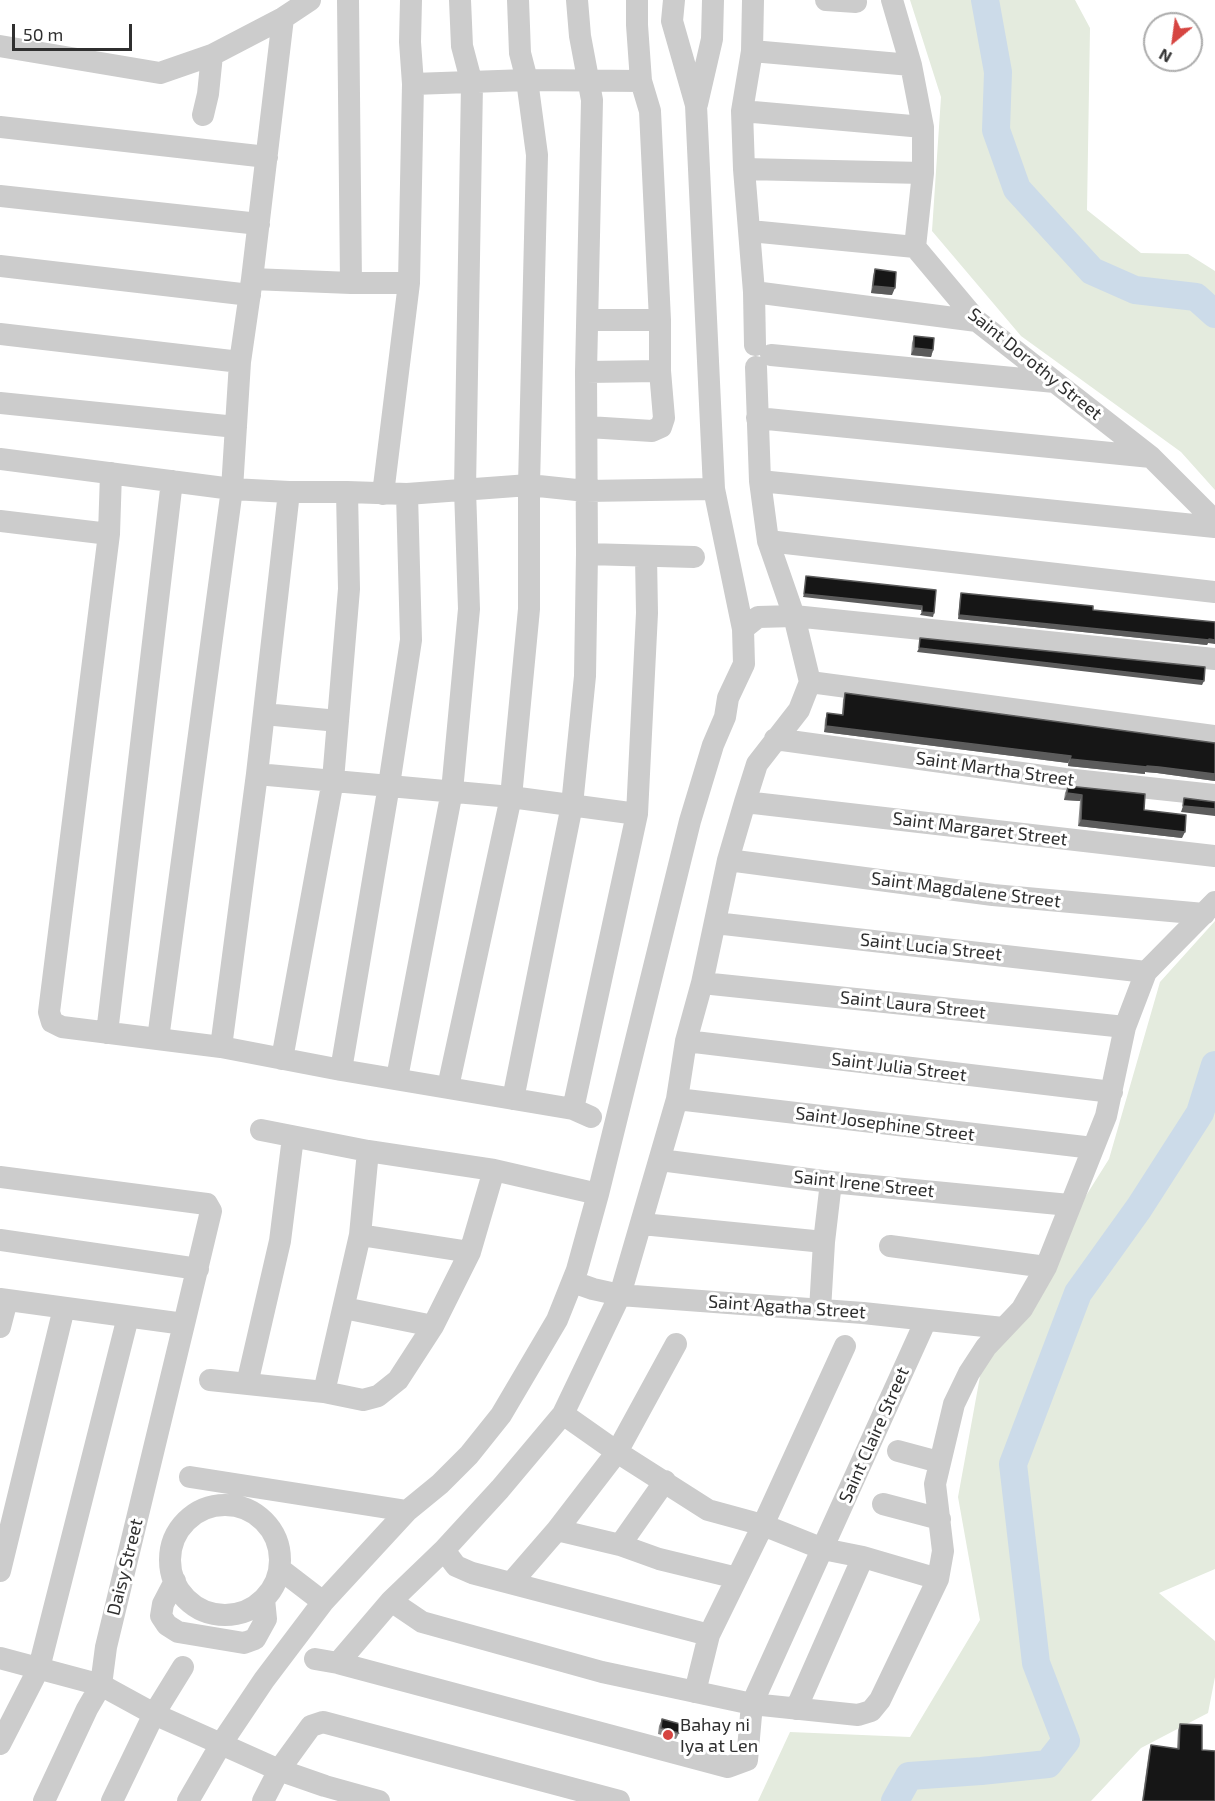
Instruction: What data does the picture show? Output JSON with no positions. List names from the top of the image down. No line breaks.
{"streets":{"street":["Saint Dorothy Street","Saint Martha Street","Saint Margaret Street","Saint Magdalene Street","Saint Lucia Street","Saint Laura Street","Saint Julia Street","Saint Josephine Street","Saint Irene Street","Saint Agatha Street","Saint Claire Street","Daisy Street"]},"crossings":[["Saint Agatha Street","Saint Claire Street"]],"places":["Bahay ni Iya at Len"],"scale_bar":"50 m","north":"bottom left"}
